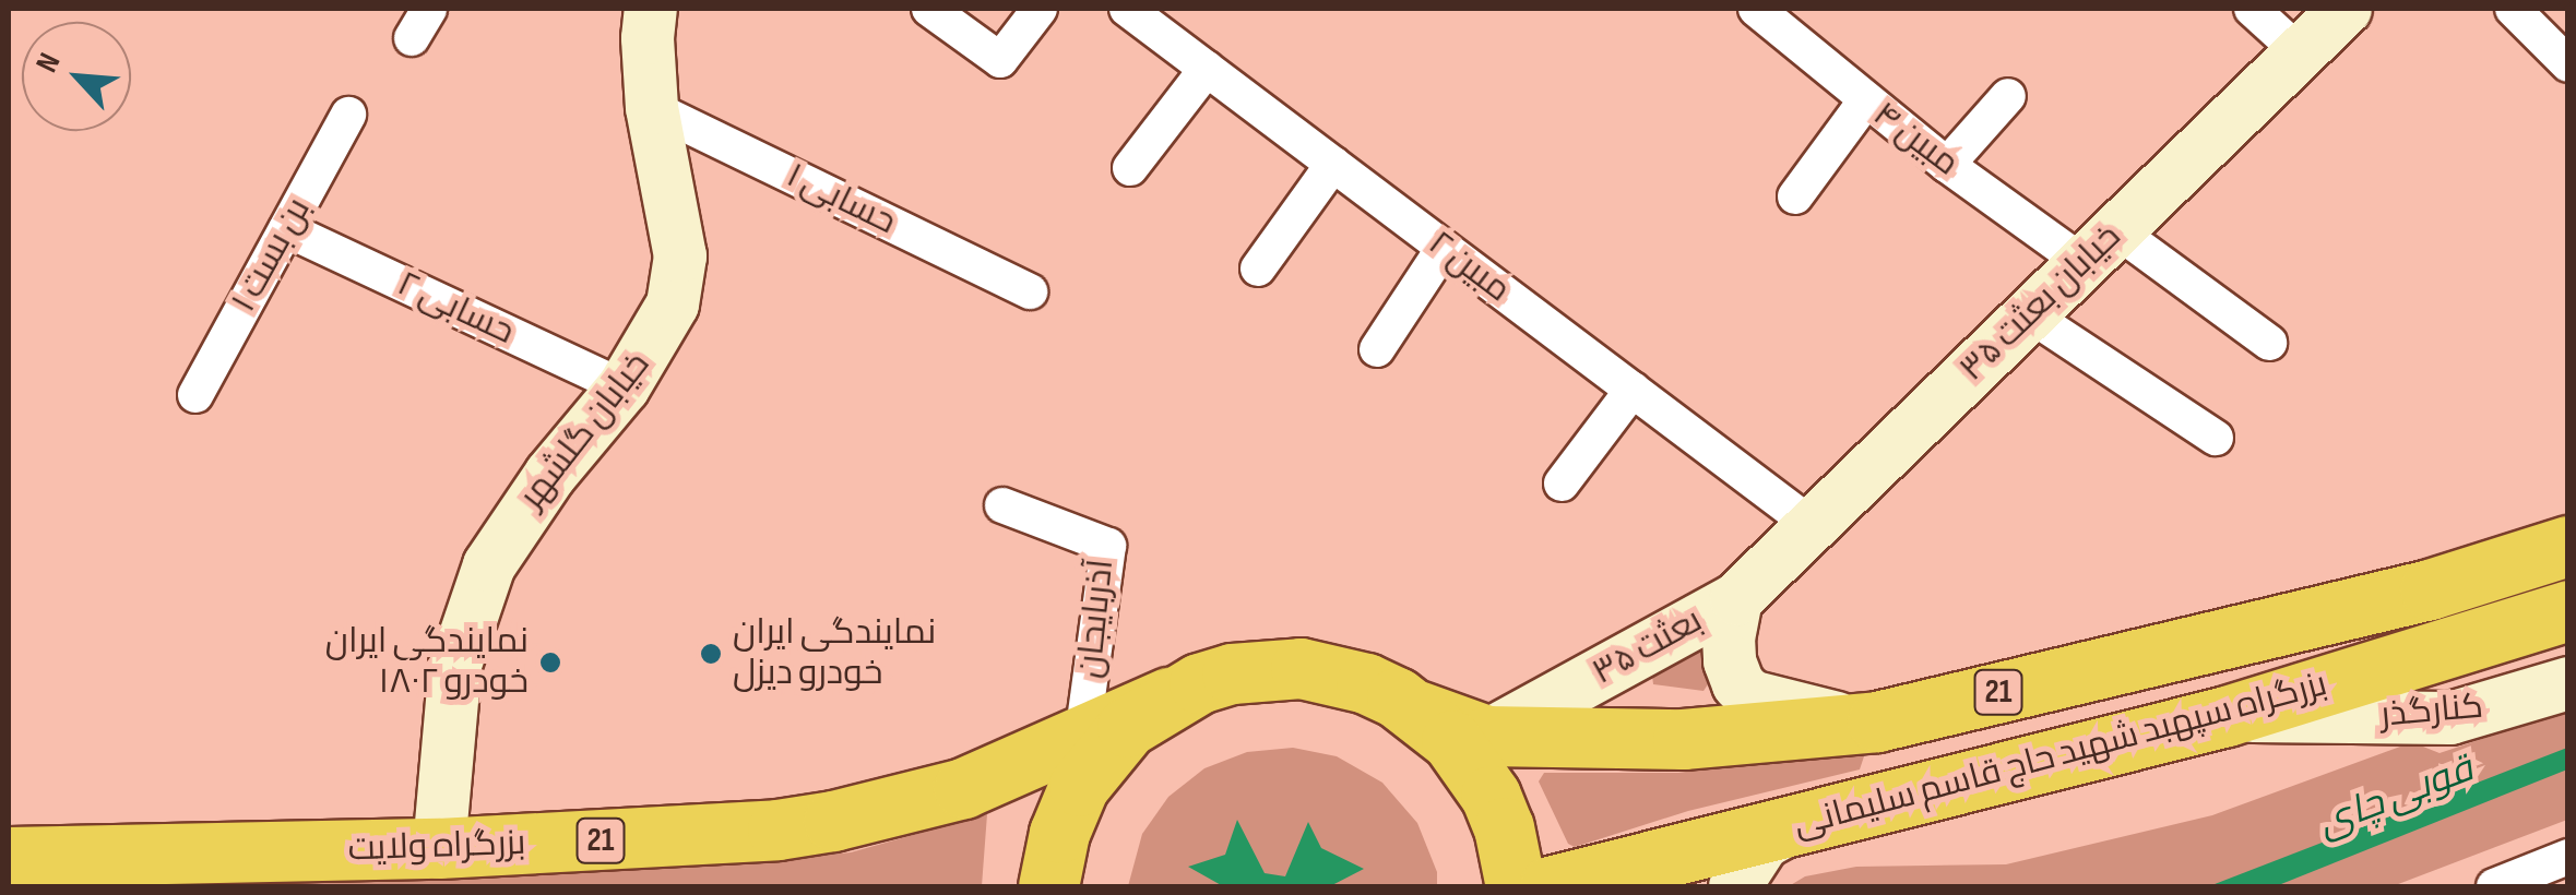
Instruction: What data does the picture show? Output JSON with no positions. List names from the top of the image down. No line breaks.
{"streets":{"highway":["21","بزرگراه سپهبد شهید حاج قاسم سلیمانی","بزرگراه ولایت"],"street":["مبین ۴","حسابی ۱","بن بست ۱","مبین ۲","خیابان بعثت ۳۵","حسابی ۲","خیابان گلشهر","آذربایجان","بعثت ۳۵","کنارگذر"]},"crossings":[["مبین ۴","خیابان بعثت ۳۵"],["حسابی ۱","خیابان گلشهر"],["بن بست ۱","حسابی ۲"],["مبین ۲","خیابان بعثت ۳۵"],["خیابان بعثت ۳۵","بعثت ۳۵"],["حسابی ۲","خیابان گلشهر"],["خیابان گلشهر","بزرگراه ولایت"],["آذربایجان","بزرگراه ولایت"],["بعثت ۳۵","بزرگراه سپهبد شهید حاج قاسم سلیمانی"],["21","بزرگراه سپهبد شهید حاج قاسم سلیمانی"],["21","بزرگراه ولایت"],["کنارگذر","بزرگراه سپهبد شهید حاج قاسم سلیمانی"]],"water":["قوبی چای"],"places":["نمایندگی ایران خودرو دیزل","نمایندگی ایران خودرو ۱۸۰۲"],"north":"top left"}
